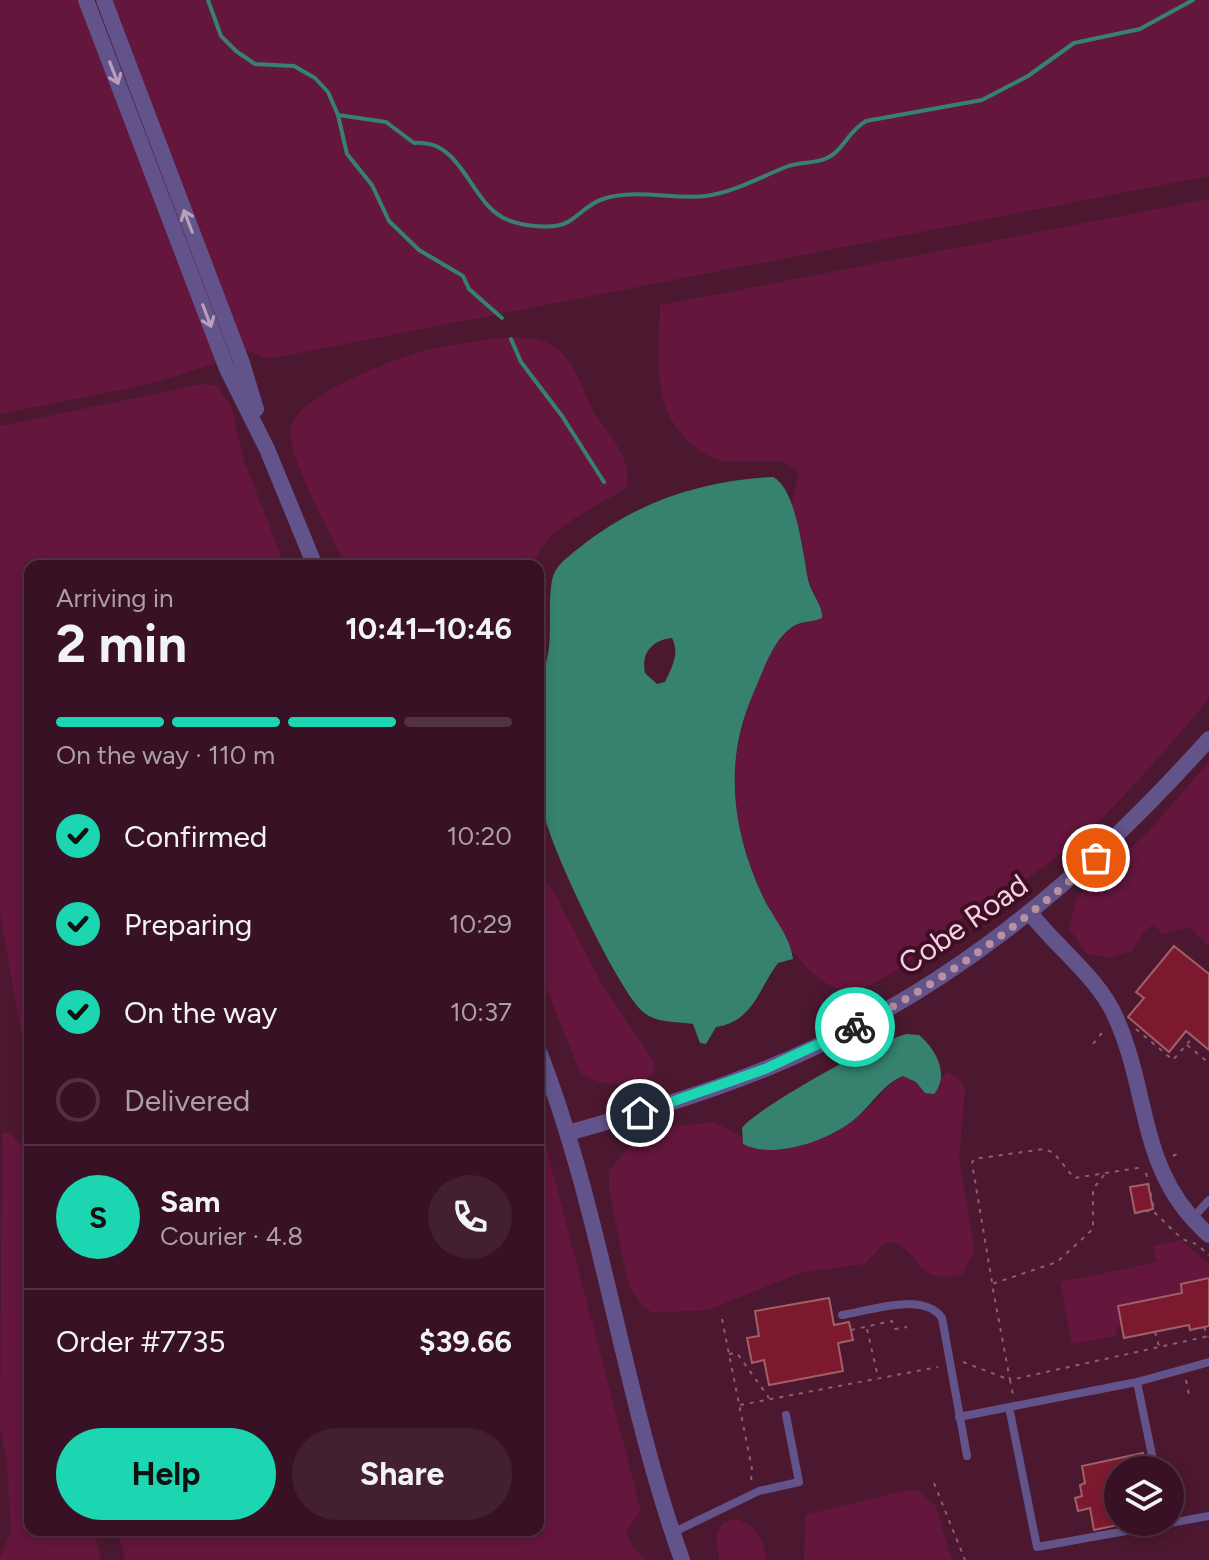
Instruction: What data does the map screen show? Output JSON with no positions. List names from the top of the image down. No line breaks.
{"streets":{"street":["Cobe Road"]},"page":{"heading":["2 min","Arriving in","10:41–10:46"],"panel":["Sam","Courier · 4.8","Order #7735","$39.66"],"bar":"On the way · 110 m","list":[["Confirmed","10:20"],["Preparing","10:29"],["On the way","10:37"],"Delivered"],"round":"S","buttons":["Help","Share"]}}
